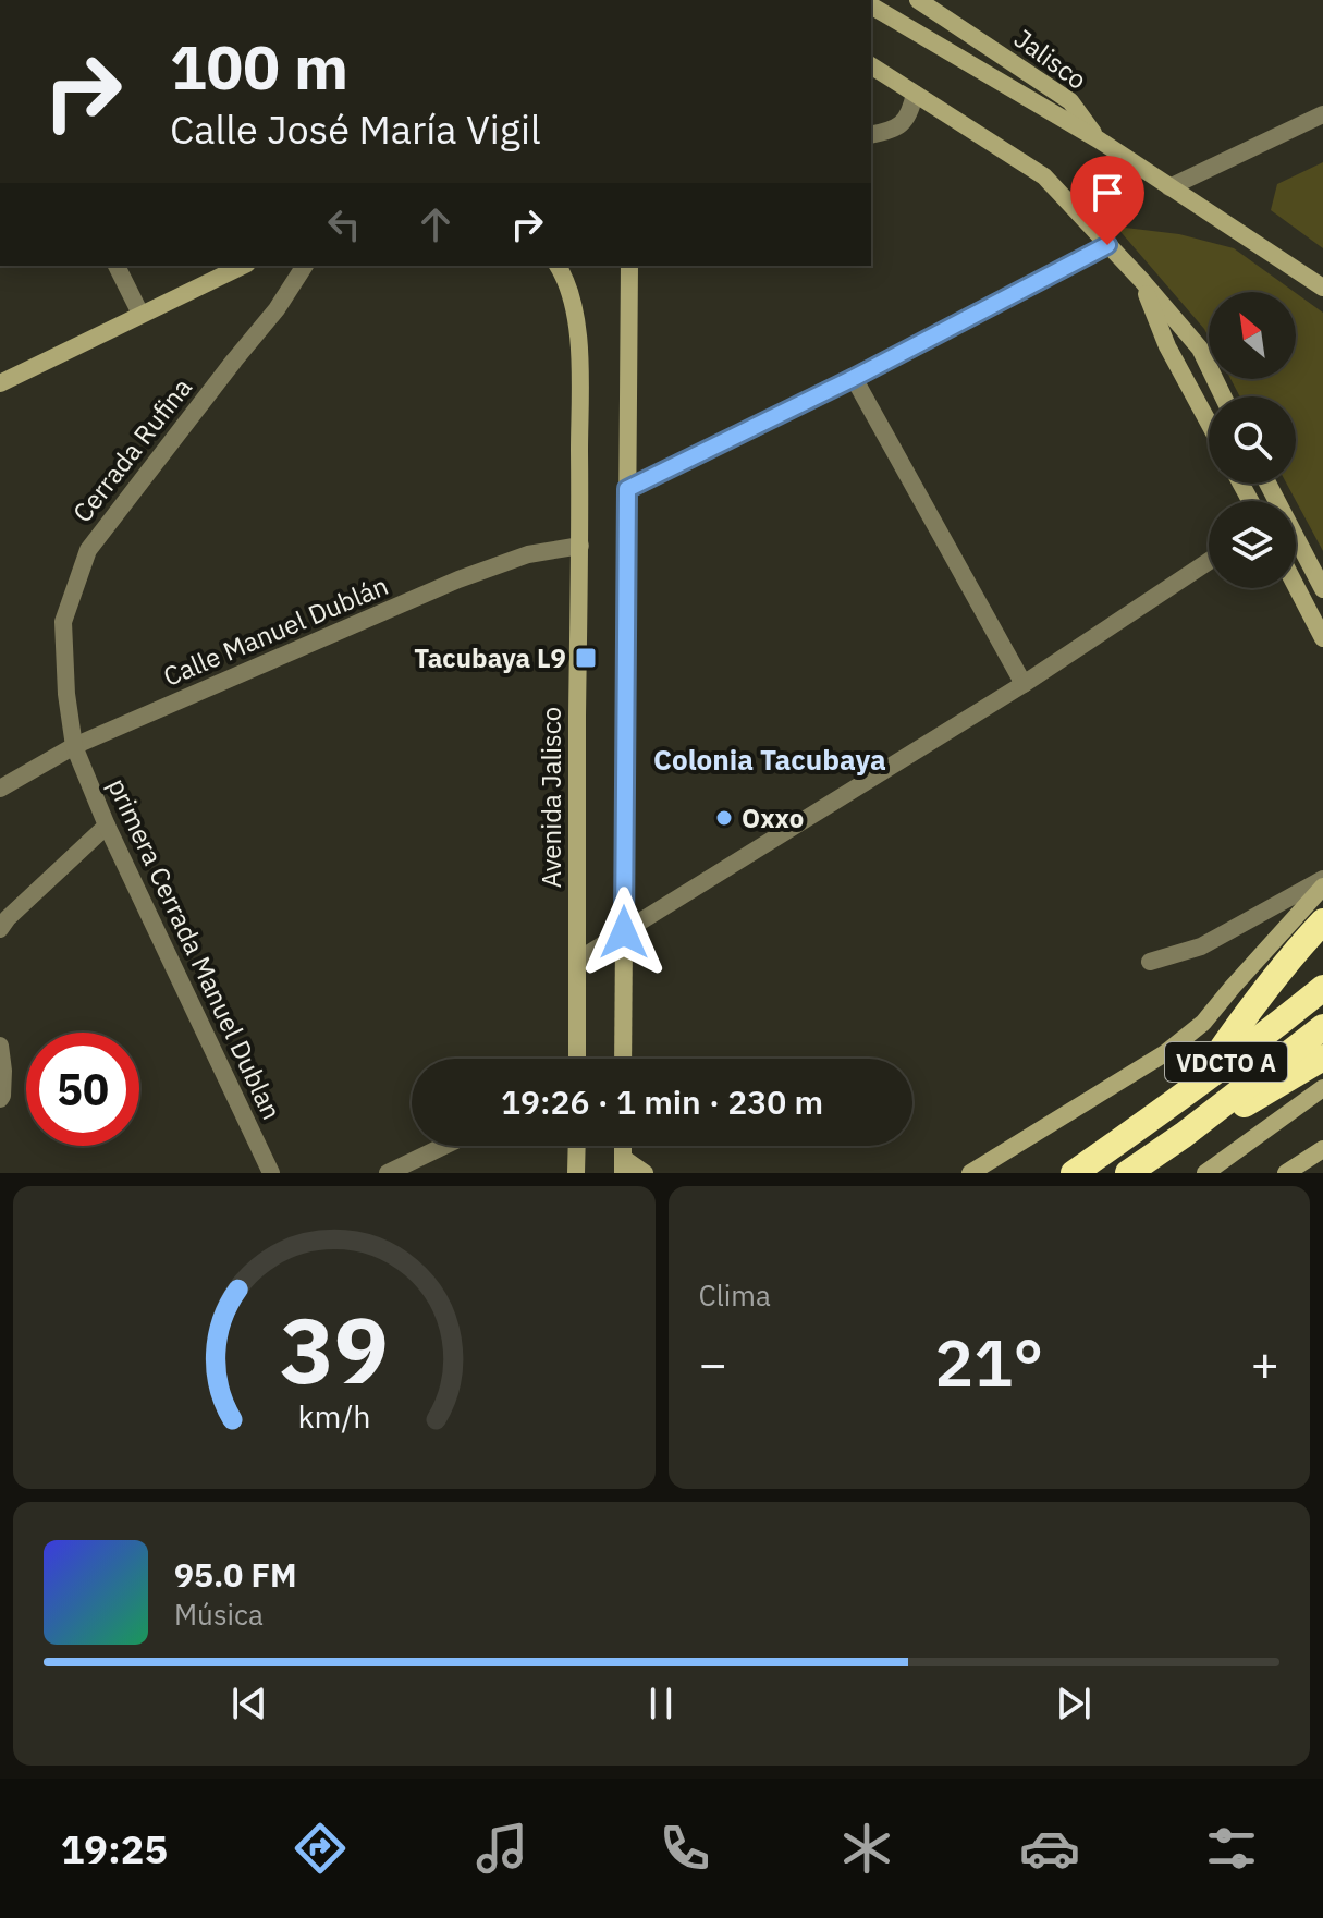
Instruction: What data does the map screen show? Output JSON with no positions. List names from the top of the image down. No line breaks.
{"streets":{"highway":["VDCTO A"],"main road":["Jalisco","Avenida Jalisco"],"street":["Cerrada Rufina","Calle Manuel Dublán","primera Cerrada Manuel Dublan"]},"crossings":[["Cerrada Rufina","Calle Manuel Dublán"],["Cerrada Rufina","primera Cerrada Manuel Dublan"],["Calle Manuel Dublán","Avenida Jalisco"],["Calle Manuel Dublán","primera Cerrada Manuel Dublan"]],"districts":["Colonia Tacubaya"],"places":{"transit":["Tacubaya L9"],"other":["Oxxo"]},"north":"top left","page":{"turn":["100 m","Calle José María Vigil"],"limit":"50","trip":"19:26 · 1 min · 230 m","tile":"Clima","heat":["−","21°","+"],"song":["95.0 FM","Música"],"tabs":"19:25","gauge":["39","km/h"]}}
